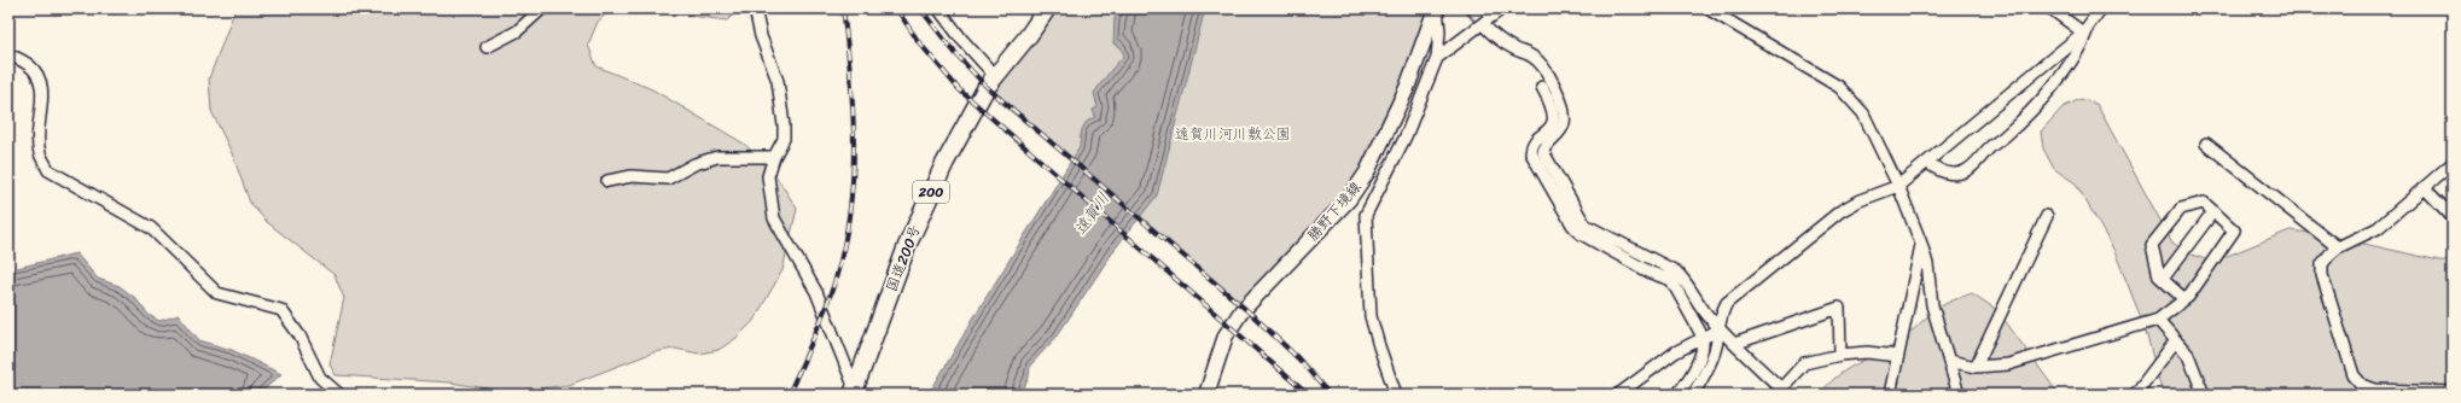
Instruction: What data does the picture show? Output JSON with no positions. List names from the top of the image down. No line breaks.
{"streets":{"highway":["200","国道200号"],"main road":["勝野下境線"]},"water":["遠賀川"],"parks":["遠賀川河川敷公園"]}
